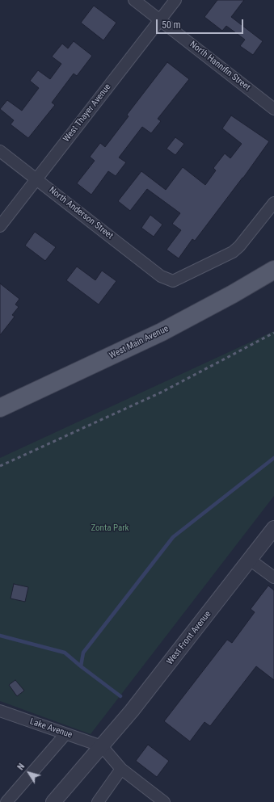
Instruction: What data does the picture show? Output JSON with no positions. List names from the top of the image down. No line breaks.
{"streets":{"main road":["West Main Avenue"],"street":["North Hannifin Street","West Thayer Avenue","North Anderson Street","West Front Avenue","Lake Avenue"]},"crossings":[["North Hannifin Street","West Thayer Avenue"],["West Thayer Avenue","North Anderson Street"],["West Front Avenue","Lake Avenue"]],"parks":["Zonta Park"],"scale_bar":"50 m","north":"top left"}
